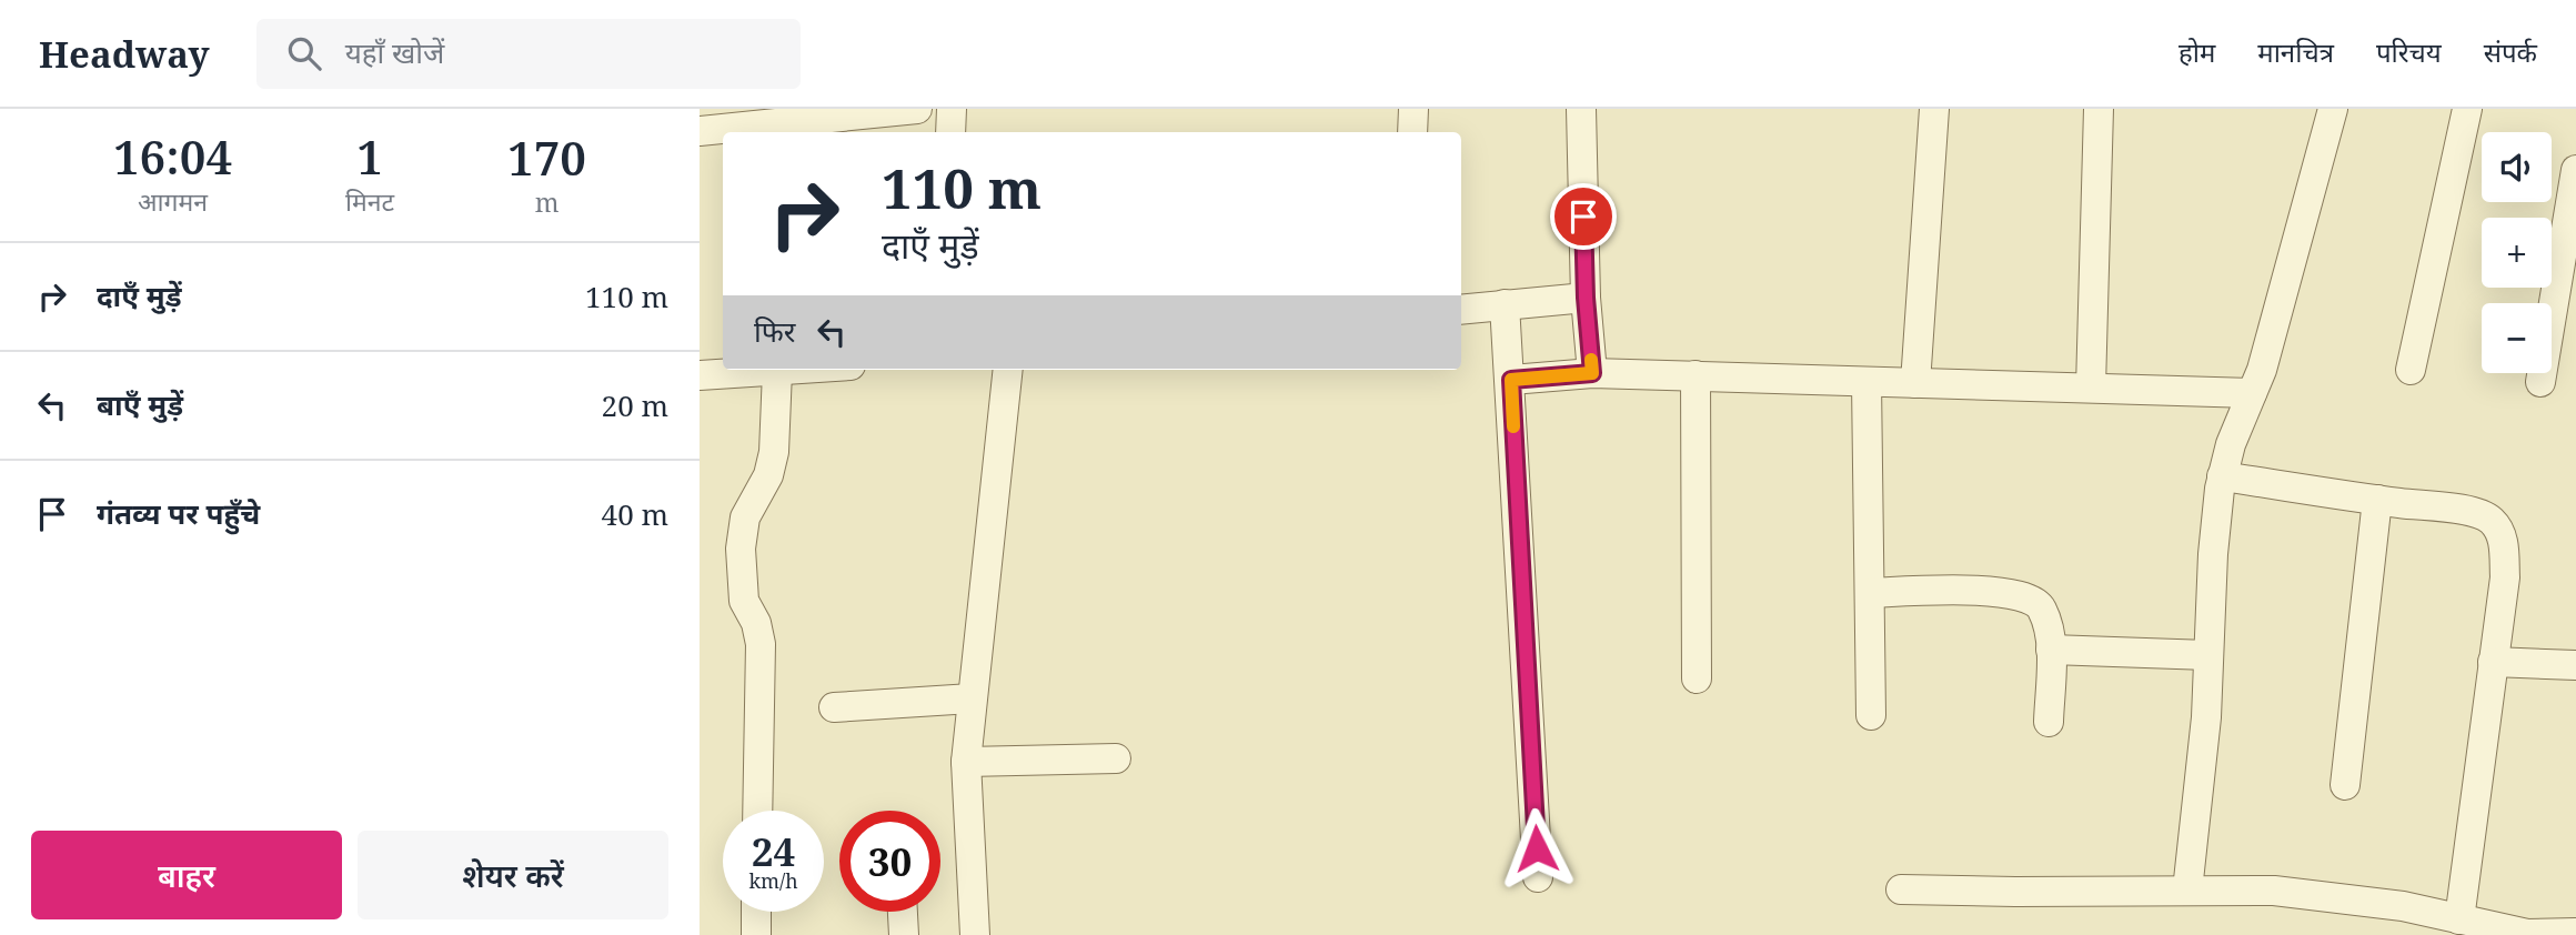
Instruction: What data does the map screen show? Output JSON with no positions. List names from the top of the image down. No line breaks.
{"page":{"header":"Headway","search":"यहाँ खोजें","nav":["होम","मानचित्र","परिचय","संपर्क"],"eta":["16:04","आगमन","1","मिनट","170","m"],"map_buttons":["+","−"],"turn":["110 m","दाएँ मुड़ें"],"list":[{"name":"दाएँ मुड़ें","value":"110 m"},{"name":"बाएँ मुड़ें","value":"20 m"},{"name":"गंतव्य पर पहुँचे","value":"40 m"}],"then":"फिर","speed":"24 km/h","limit":"30","buttons":["बाहर","शेयर करें"]}}
